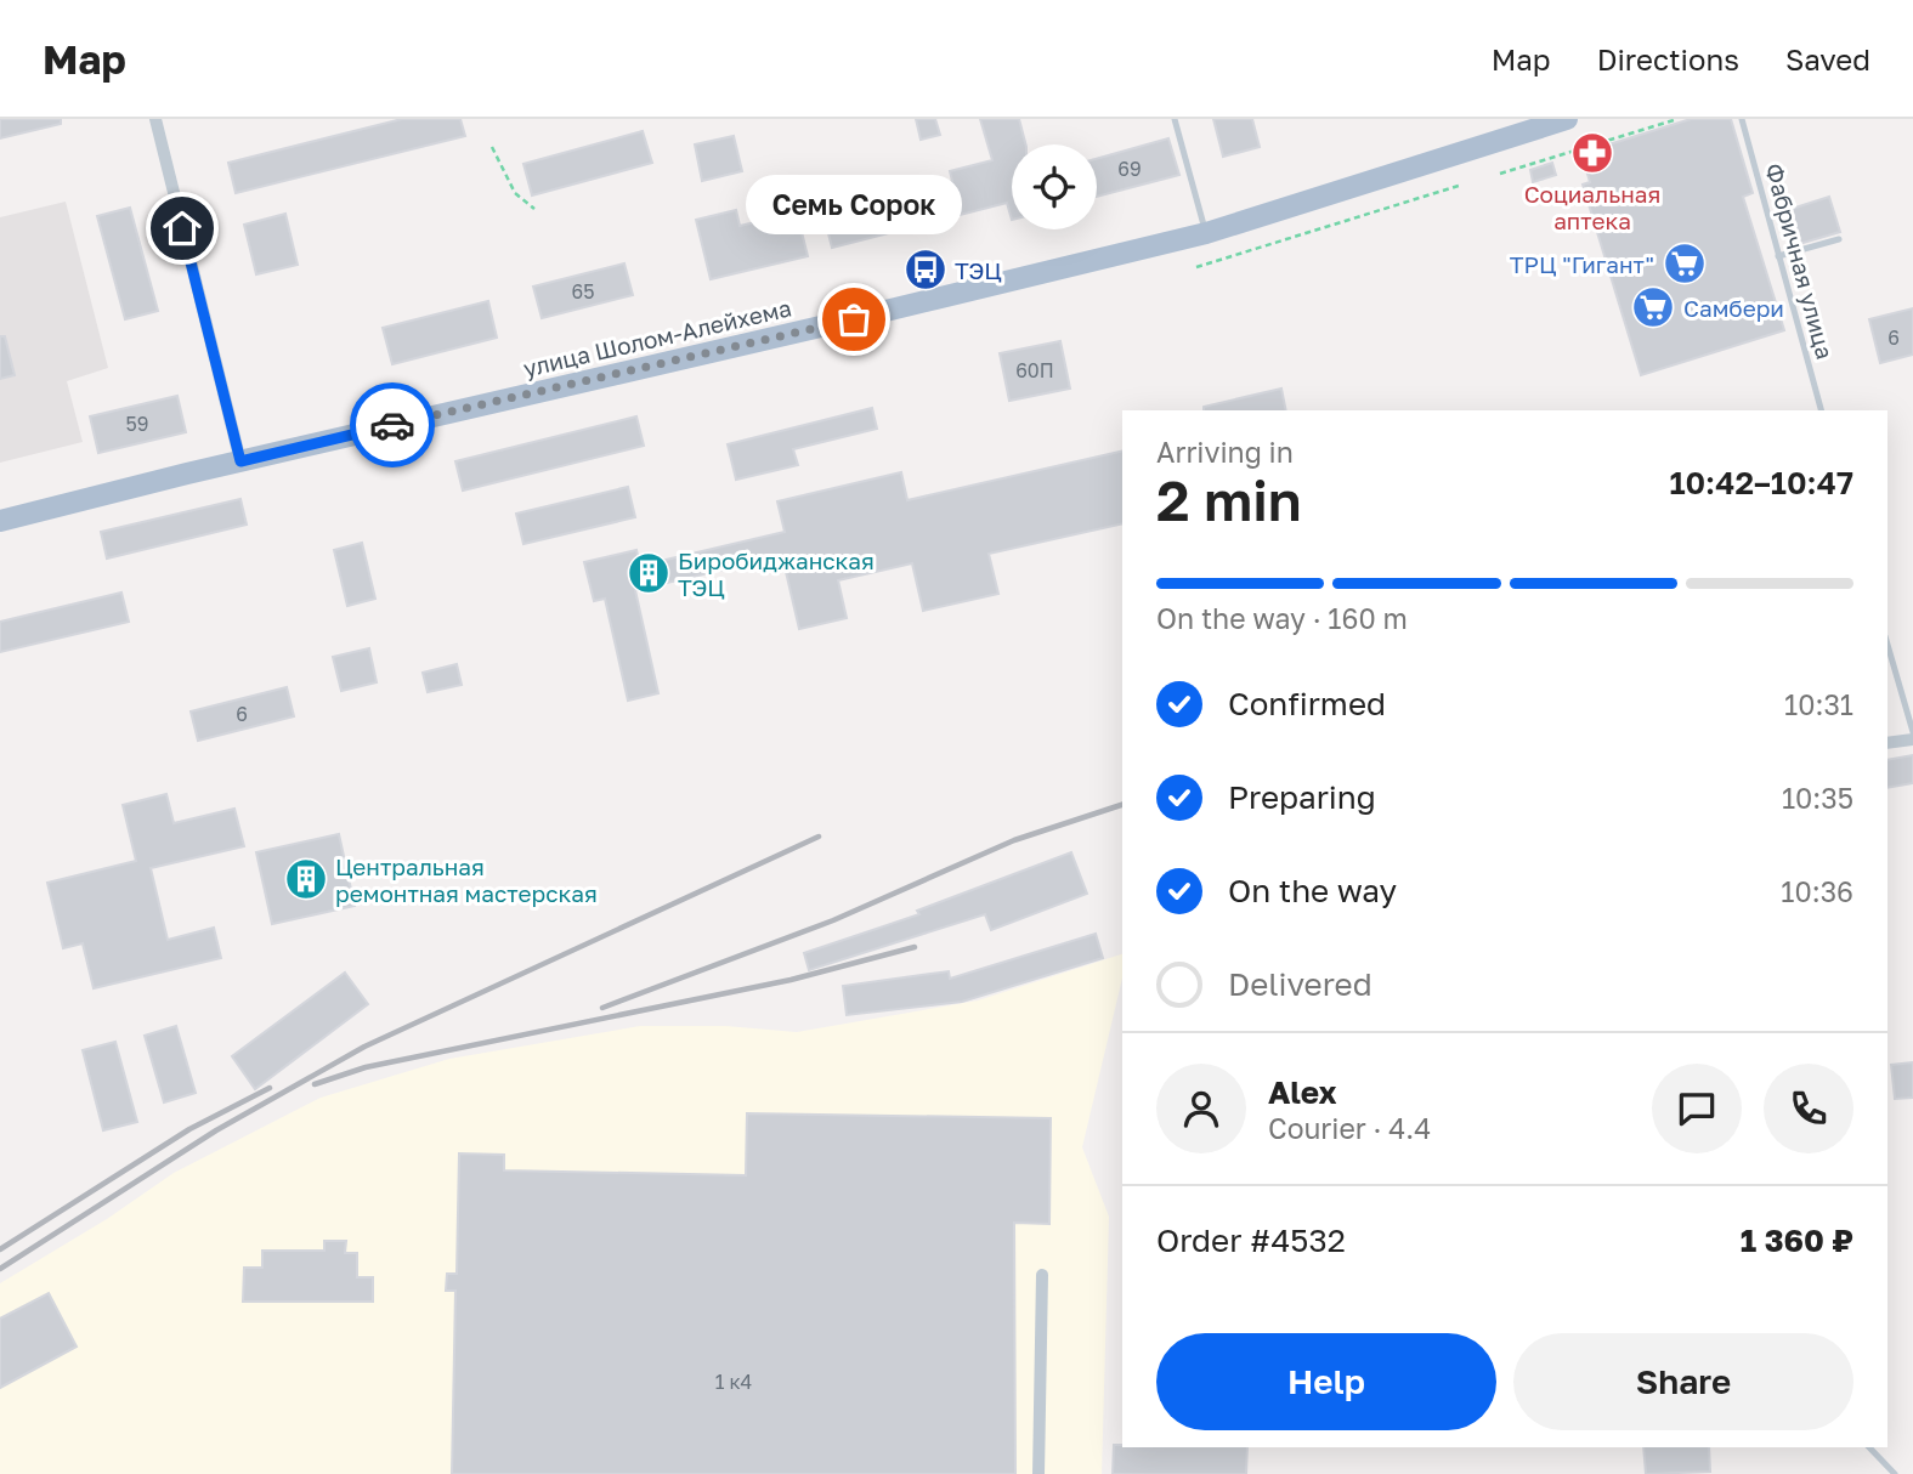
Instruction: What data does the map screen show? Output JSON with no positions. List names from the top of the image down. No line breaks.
{"streets":{"main road":["улица Шолом-Алейхема"],"lane":["Фабричная улица"]},"places":{"pharmacy":["Социальная аптека"],"supermarket":["ТРЦ \"Гигант\"","Самбери"],"bus stop":["ТЭЦ"],"other":["Семь Сорок"],"building":["Биробиджанская ТЭЦ","Центральная ремонтная мастерская"]},"house_numbers":["69","65","6","60П","59","6","1 к4"],"page":{"header":"Map","nav":["Map","Directions","Saved"],"bubble":"Семь Сорок","heading":["2 min","Arriving in","10:42–10:47"],"panel":["Alex","Courier · 4.4","Order #4532","1 360 ₽"],"bar":"On the way · 160 m","list":[["Confirmed","10:31"],["Preparing","10:35"],["On the way","10:36"],"Delivered"],"buttons":["Help","Share"]}}
